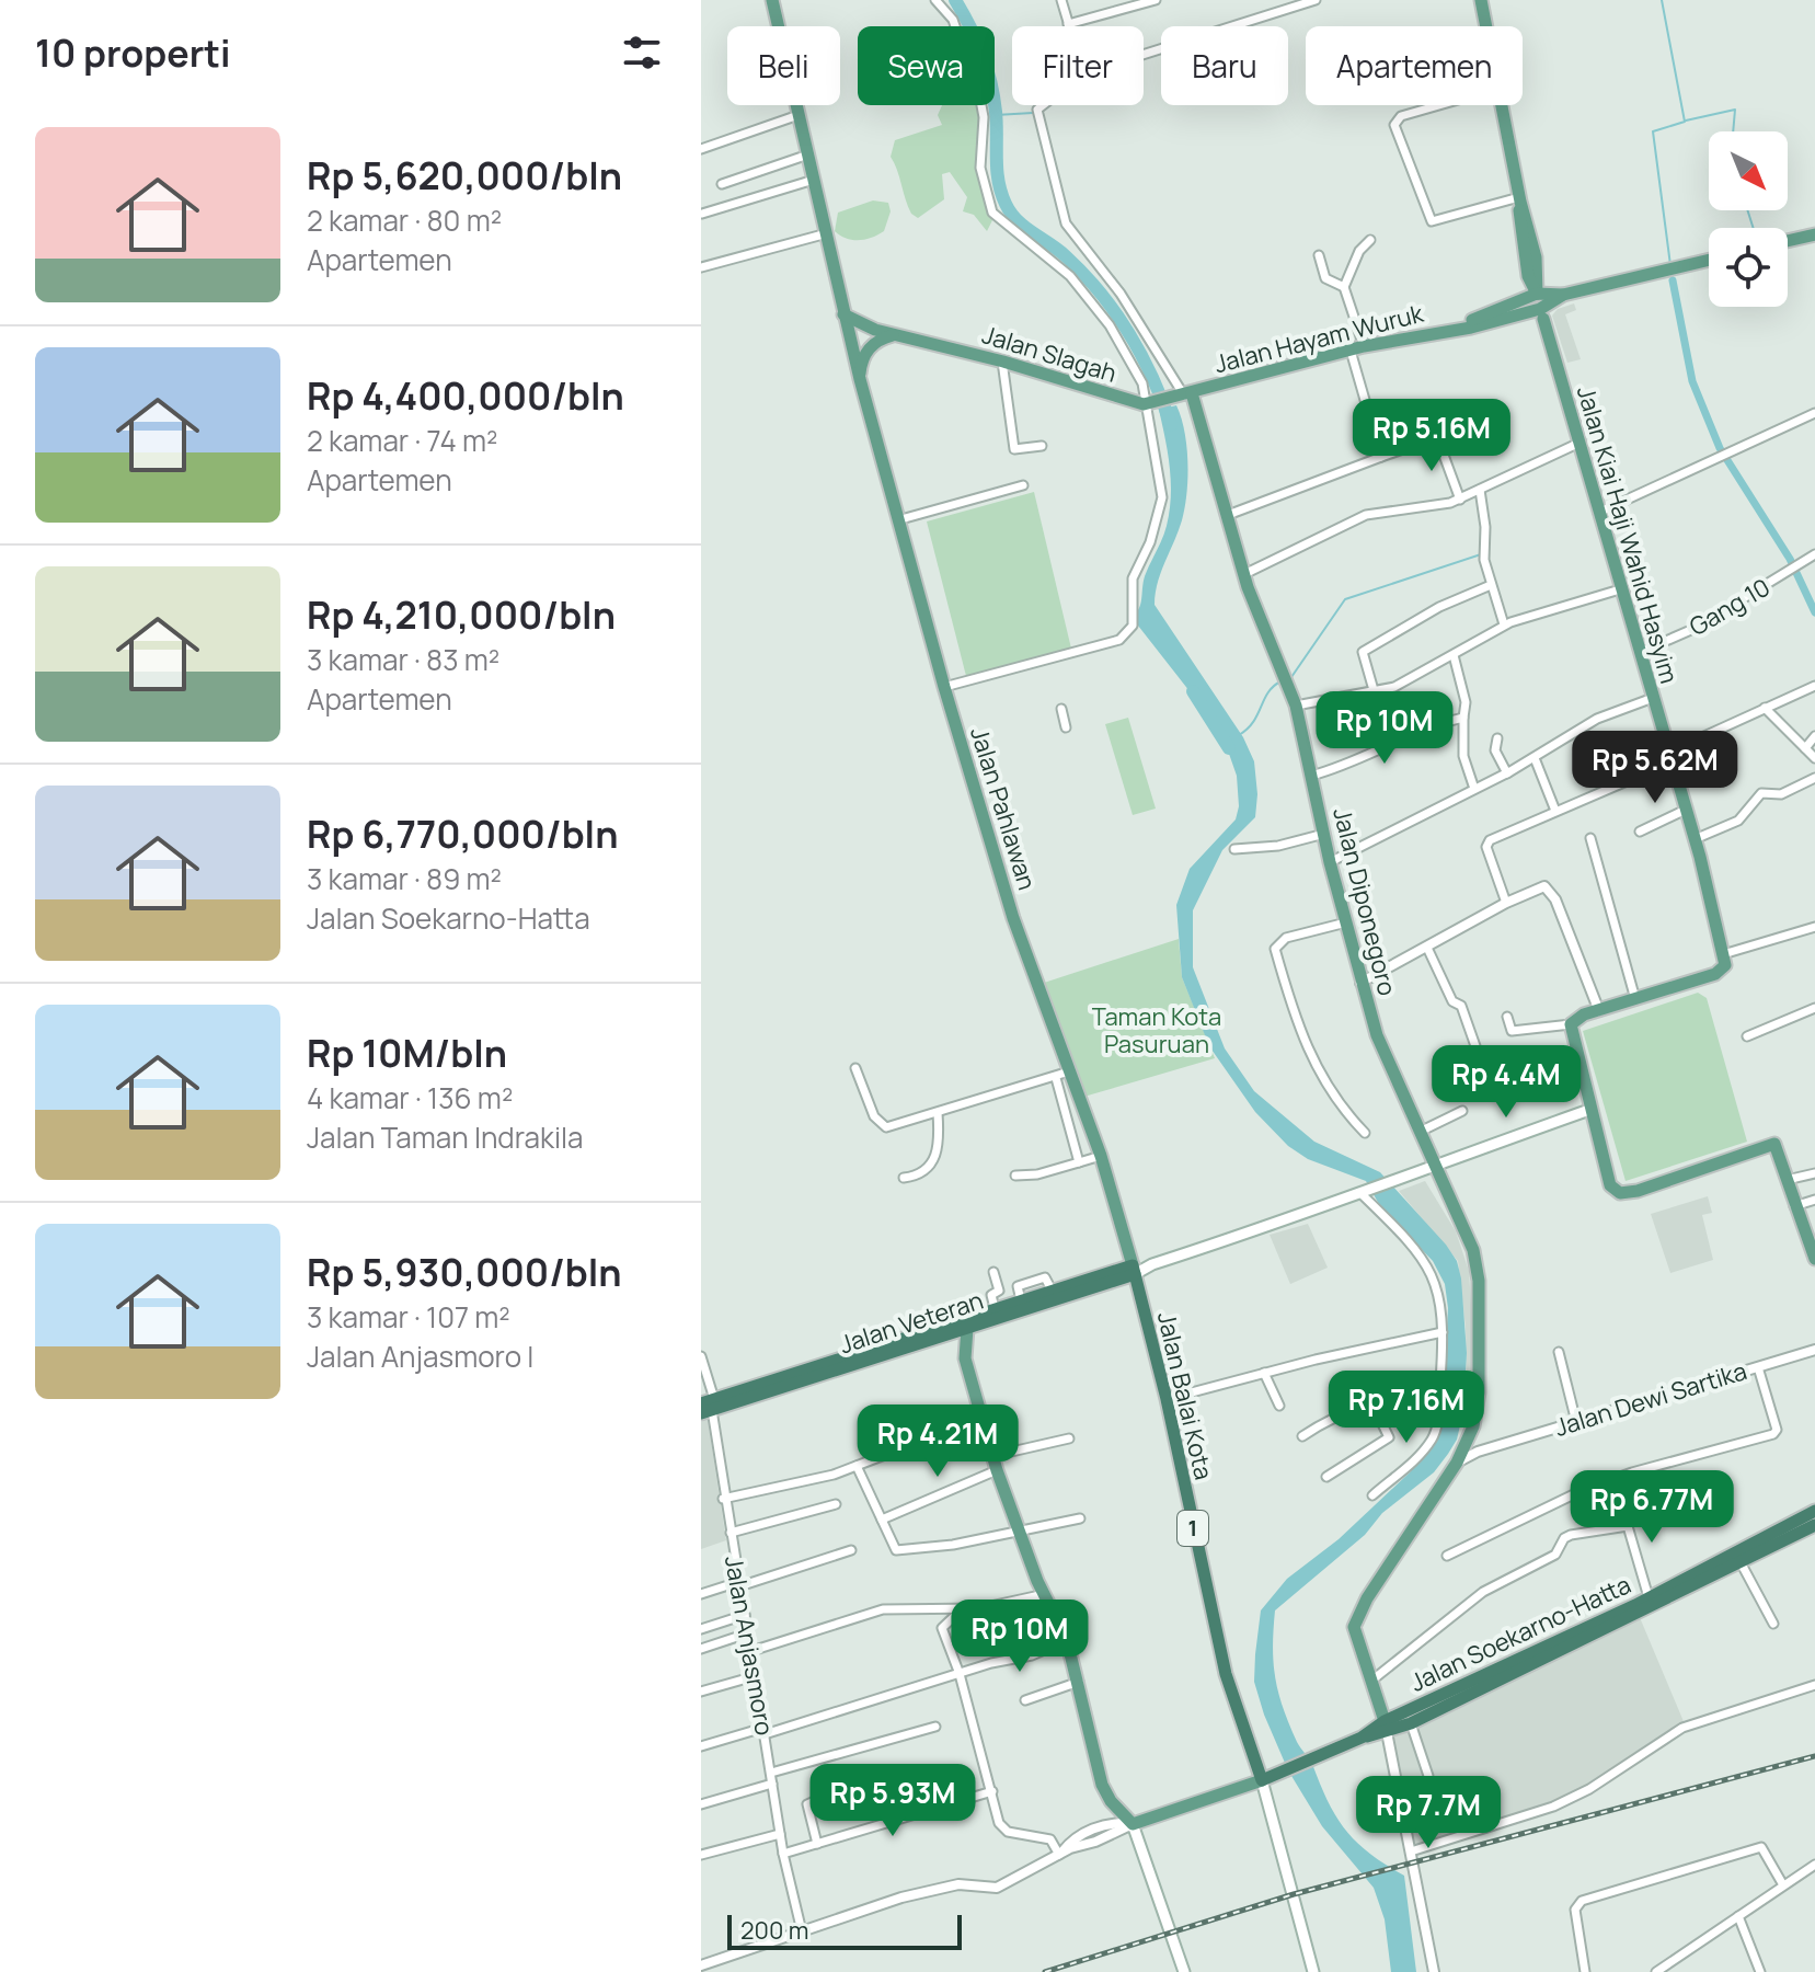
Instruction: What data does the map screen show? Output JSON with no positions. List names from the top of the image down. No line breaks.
{"streets":{"highway":["Jalan Veteran","Jalan Balai Kota","1","Jalan Soekarno-Hatta"],"main road":["Jalan Hayam Wuruk","Jalan Slagah","Jalan Kiai Haji Wahid Hasyim","Jalan Pahlawan","Jalan Diponegoro"],"street":["Gang 10","Jalan Dewi Sartika","Jalan Anjasmoro"]},"crossings":[["Jalan Hayam Wuruk","Jalan Slagah"],["Jalan Hayam Wuruk","Jalan Kiai Haji Wahid Hasyim"],["Jalan Hayam Wuruk","Jalan Diponegoro"],["Jalan Slagah","Jalan Pahlawan"],["Jalan Slagah","Jalan Diponegoro"],["Jalan Kiai Haji Wahid Hasyim","Gang 10"],["Jalan Pahlawan","Jalan Veteran"],["Jalan Pahlawan","Jalan Balai Kota"],["Jalan Diponegoro","Jalan Dewi Sartika"],["Jalan Diponegoro","Jalan Soekarno-Hatta"],["Jalan Veteran","Jalan Balai Kota"],["Jalan Veteran","Jalan Anjasmoro"]],"parks":["Taman Kota Pasuruan"],"scale_bar":"200 m","north":"bottom right","page":{"heading":"10 properti","chip":["Beli","Sewa","Filter","Baru","Apartemen"],"list":[{"name":"Rp 5,620,000/bln","note":"2 kamar · 80 m² · Apartemen"},{"name":"Rp 4,400,000/bln","note":"2 kamar · 74 m² · Apartemen"},{"name":"Rp 4,210,000/bln","note":"3 kamar · 83 m² · Apartemen"},{"name":"Rp 6,770,000/bln","note":"3 kamar · 89 m² · Jalan Soekarno-Hatta"},{"name":"Rp 10M/bln","note":"4 kamar · 136 m² · Jalan Taman Indrakila"},{"name":"Rp 5,930,000/bln","note":"3 kamar · 107 m² · Jalan Anjasmoro I"}],"price":["Rp 5.16M","Rp 10M","Rp 5.62M","Rp 4.4M","Rp 7.16M","Rp 4.21M","Rp 6.77M","Rp 10M","Rp 5.93M","Rp 7.7M"],"scale":"200 m"}}
